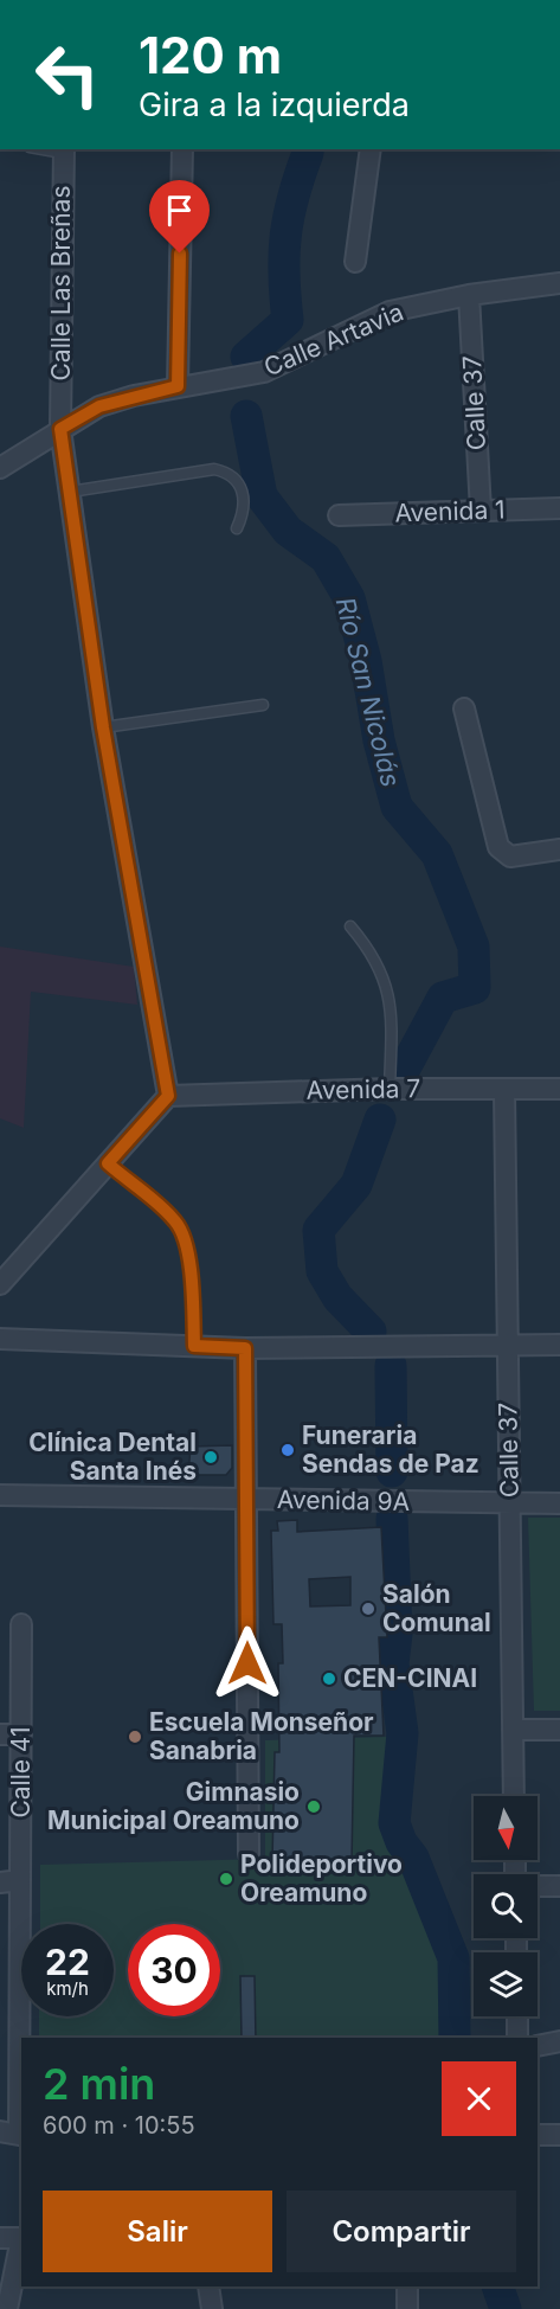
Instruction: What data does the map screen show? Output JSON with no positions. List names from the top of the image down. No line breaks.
{"streets":{"street":["Calle Las Breñas","Calle Artavia","Calle 37","Avenida 1","Avenida 7","Avenida 9A","Calle 41"]},"crossings":[["Calle Las Breñas","Calle Artavia"],["Calle Las Breñas","Avenida 7"],["Calle Artavia","Calle 37"],["Calle 37","Avenida 1"],["Calle 37","Avenida 7"],["Calle 37","Avenida 9A"]],"water":["Río San Nicolás"],"places":["Funeraria Sendas de Paz","Clínica Dental Santa Inés","Salón Comunal","CEN-CINAI","Escuela Monseñor Sanabria","Gimnasio Municipal Oreamuno","Polideportivo Oreamuno"],"north":"bottom","page":{"turn":["120 m","Gira a la izquierda"],"speed":"22 km/h","limit":"30","heading":["2 min","600 m · 10:55"],"buttons":["Salir","Compartir"]}}
